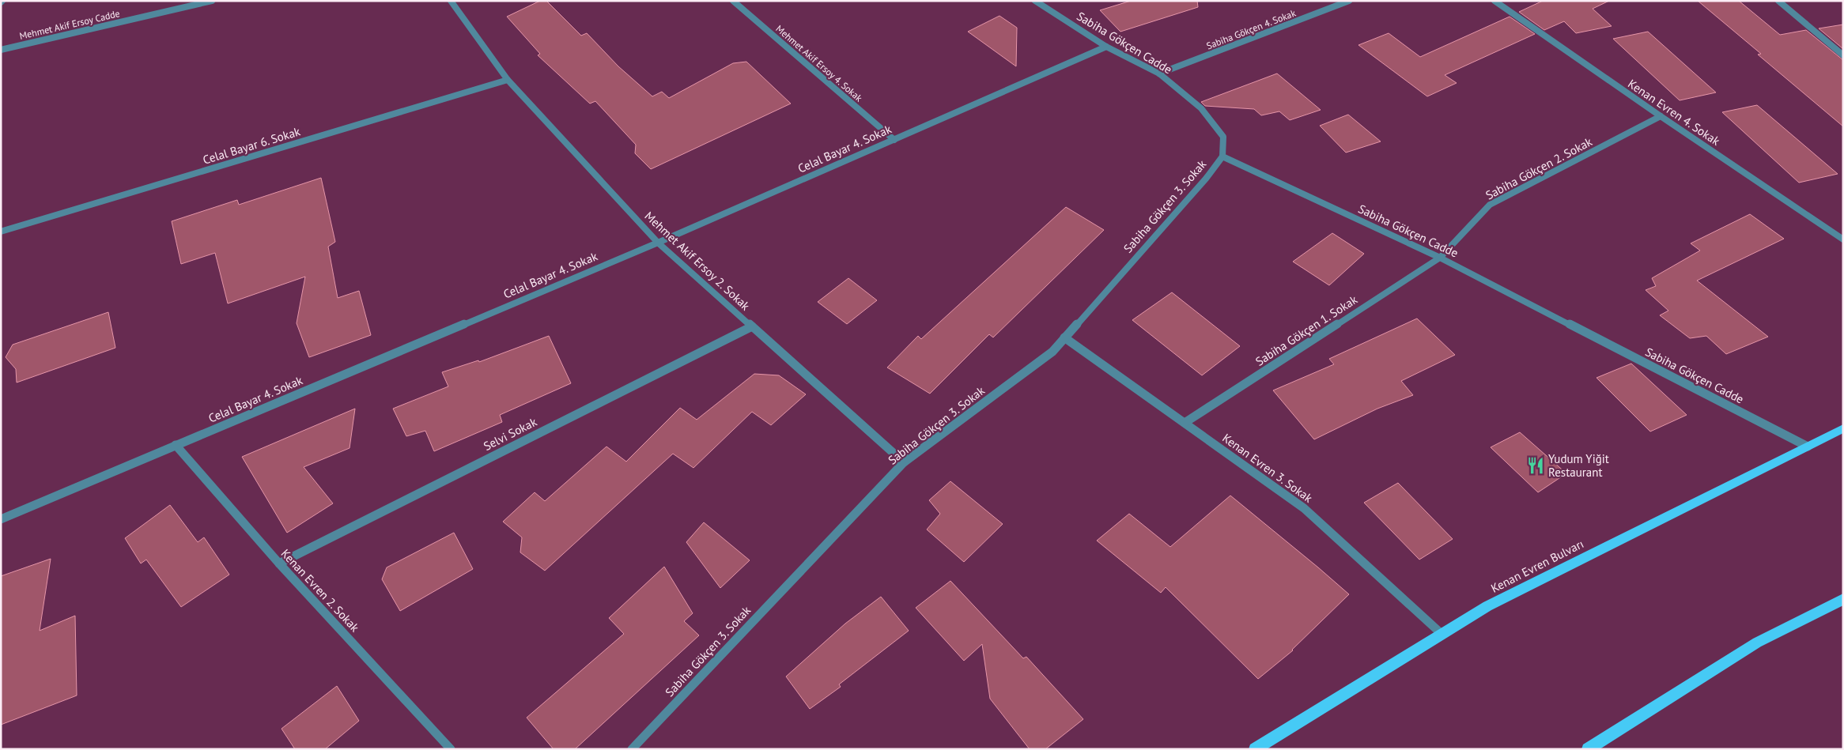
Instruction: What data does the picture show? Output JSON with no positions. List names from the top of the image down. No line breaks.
{"streets":{"main road":["Kenan Evren Bulvarı"],"street":["Mehmet Akif Ersoy Cadde","Sabiha Gökçen 4. Sokak","Sabiha Gökçen Cadde","Mehmet Akif Ersoy 4. Sokak","Kenan Evren 4. Sokak","Celal Bayar 6. Sokak","Celal Bayar 4. Sokak","Sabiha Gökçen 2. Sokak","Sabiha Gökçen 3. Sokak","Mehmet Akif Ersoy 2. Sokak","Sabiha Gökçen 1. Sokak","Selvi Sokak","Kenan Evren 3. Sokak","Kenan Evren 2. Sokak"]},"crossings":[["Sabiha Gökçen 4. Sokak","Sabiha Gökçen Cadde"],["Sabiha Gökçen Cadde","Celal Bayar 4. Sokak"],["Sabiha Gökçen Cadde","Sabiha Gökçen 2. Sokak"],["Sabiha Gökçen Cadde","Sabiha Gökçen 3. Sokak"],["Sabiha Gökçen Cadde","Sabiha Gökçen 1. Sokak"],["Sabiha Gökçen Cadde","Kenan Evren Bulvarı"],["Mehmet Akif Ersoy 4. Sokak","Celal Bayar 4. Sokak"],["Kenan Evren 4. Sokak","Sabiha Gökçen 2. Sokak"],["Celal Bayar 6. Sokak","Mehmet Akif Ersoy 2. Sokak"],["Celal Bayar 4. Sokak","Mehmet Akif Ersoy 2. Sokak"],["Celal Bayar 4. Sokak","Kenan Evren 2. Sokak"],["Sabiha Gökçen 2. Sokak","Sabiha Gökçen 1. Sokak"],["Sabiha Gökçen 3. Sokak","Mehmet Akif Ersoy 2. Sokak"],["Sabiha Gökçen 3. Sokak","Kenan Evren 3. Sokak"],["Mehmet Akif Ersoy 2. Sokak","Selvi Sokak"],["Sabiha Gökçen 1. Sokak","Kenan Evren 3. Sokak"],["Selvi Sokak","Kenan Evren 2. Sokak"],["Kenan Evren 3. Sokak","Kenan Evren Bulvarı"]],"places":{"restaurant":["Yudum Yiğit Restaurant"]}}
